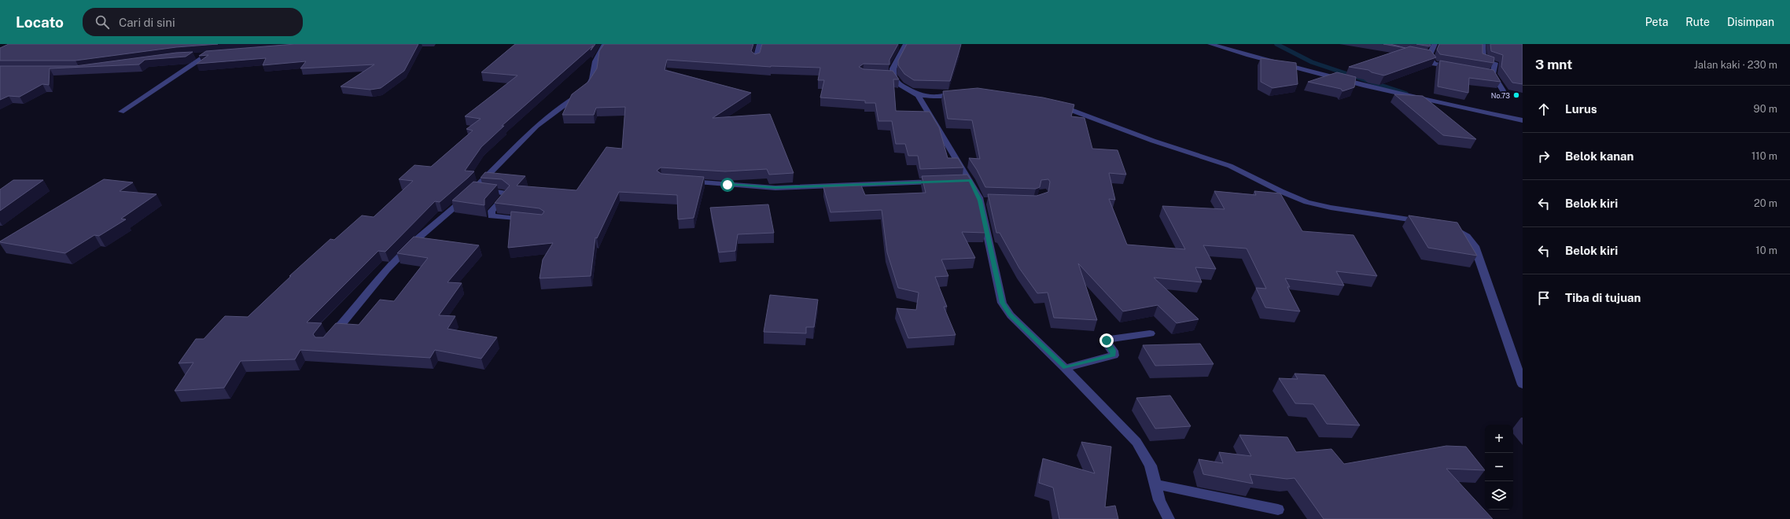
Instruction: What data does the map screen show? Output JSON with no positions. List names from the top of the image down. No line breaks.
{"places":["No.73"],"page":{"header":"Locato","search":"Cari di sini","nav":["Peta","Rute","Disimpan"],"heading":["3 mnt","Jalan kaki · 230 m"],"list":[["Lurus","90 m"],["Belok kanan","110 m"],["Belok kiri","20 m"],["Belok kiri","10 m"],"Tiba di tujuan"],"map_buttons":["+","−"]}}
